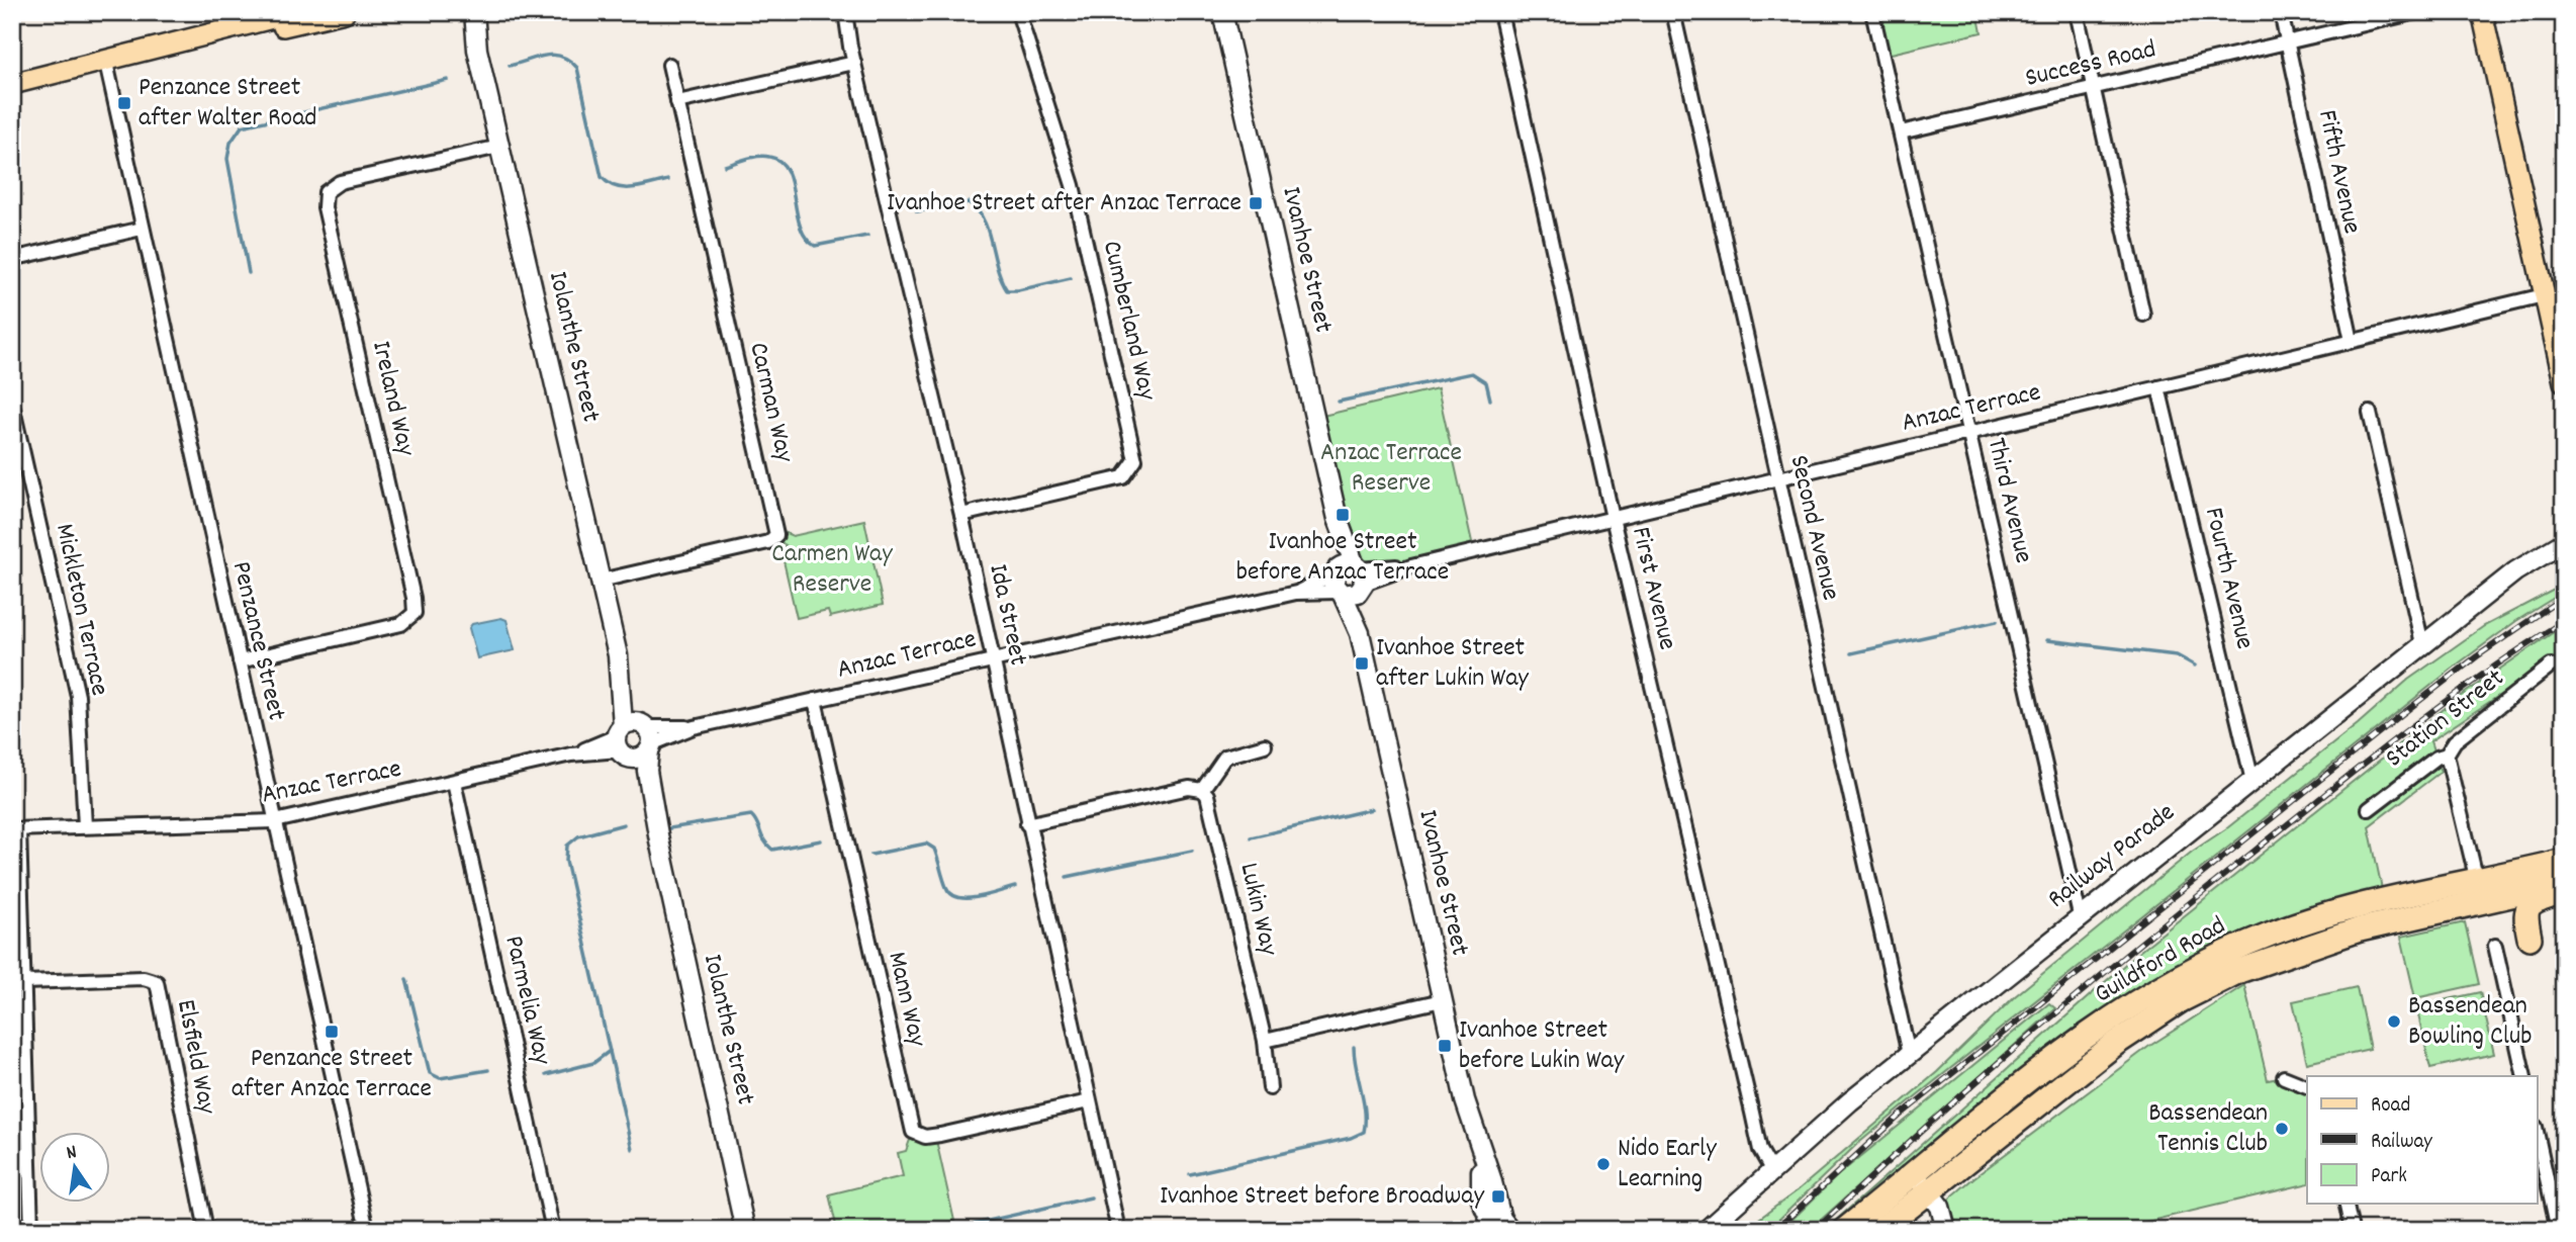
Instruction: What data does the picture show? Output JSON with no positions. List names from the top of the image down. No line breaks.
{"streets":{"highway":["Guildford Road"],"street":["Success Road","Fifth Avenue","Ivanhoe Street","Cumberland Way","Iolanthe Street","Ireland Way","Carman Way","Anzac Terrace","Third Avenue","Second Avenue","Fourth Avenue","First Avenue","Mickleton Terrace","Ida Street","Penzance Street","Station Street","Railway Parade","Lukin Way","Mann Way","Parmelia Way","Elsfield Way"]},"crossings":[["Success Road","Fifth Avenue"],["Success Road","Third Avenue"],["Fifth Avenue","Anzac Terrace"],["Ivanhoe Street","Anzac Terrace"],["Cumberland Way","Ida Street"],["Iolanthe Street","Ireland Way"],["Iolanthe Street","Carman Way"],["Iolanthe Street","Anzac Terrace"],["Ireland Way","Penzance Street"],["Anzac Terrace","Third Avenue"],["Anzac Terrace","Second Avenue"],["Anzac Terrace","Fourth Avenue"],["Anzac Terrace","First Avenue"],["Anzac Terrace","Mickleton Terrace"],["Anzac Terrace","Ida Street"],["Anzac Terrace","Penzance Street"],["Anzac Terrace","Mann Way"],["Anzac Terrace","Parmelia Way"],["Third Avenue","Railway Parade"],["Second Avenue","Railway Parade"],["Fourth Avenue","Railway Parade"],["First Avenue","Railway Parade"],["Ida Street","Mann Way"]],"parks":["Anzac Terrace Reserve","Carmen Way Reserve"],"places":{"transit":["Penzance Street after Walter Road","Ivanhoe Street after Anzac Terrace","Ivanhoe Street before Anzac Terrace","Ivanhoe Street after Lukin Way","Penzance Street after Anzac Terrace","Ivanhoe Street before Lukin Way","Ivanhoe Street before Broadway"],"other":["Bassendean Bowling Club","Bassendean Tennis Club","Nido Early Learning"]},"legend":["Road","Railway","Park"],"north":"top"}
